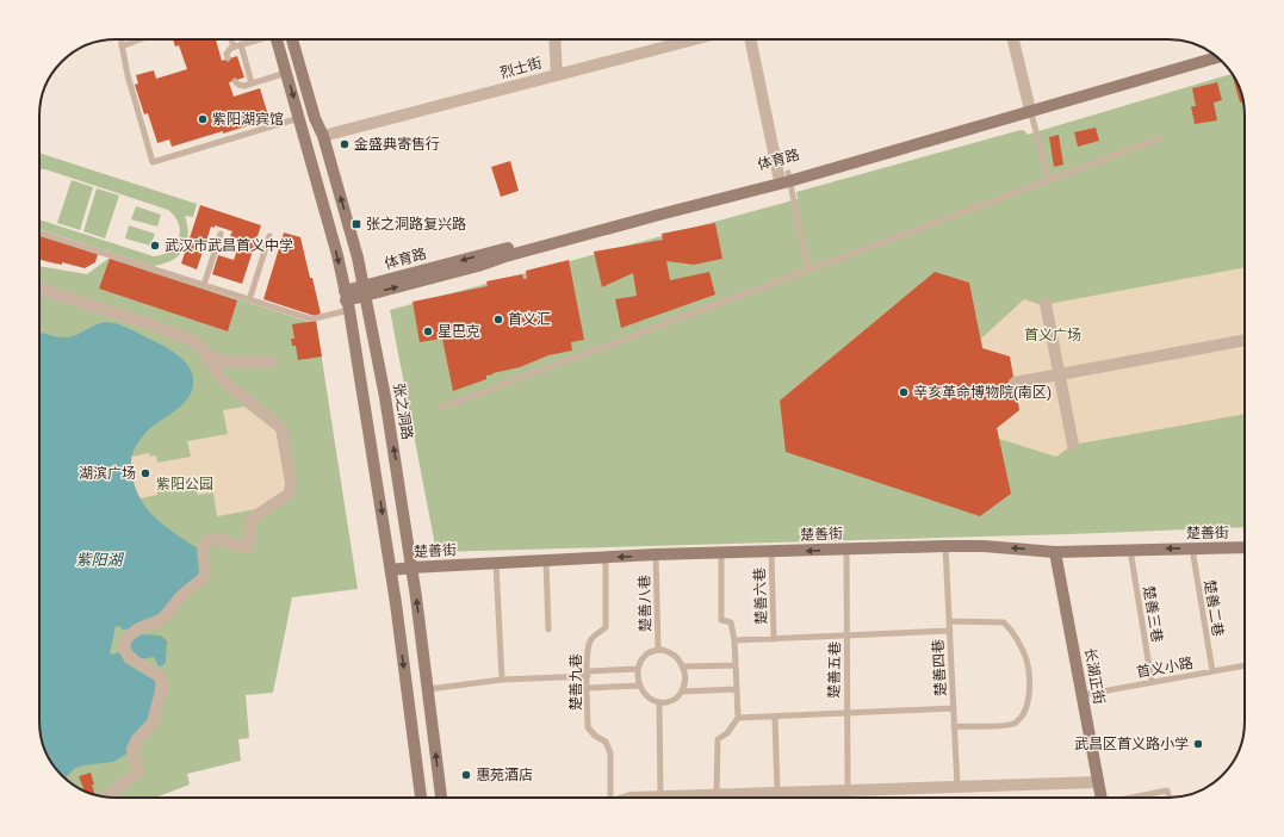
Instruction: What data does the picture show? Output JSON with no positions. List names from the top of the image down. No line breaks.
{"streets":{"street":["烈士街","体育路","张之洞路","楚善街","长湖正街"],"lane":["楚善六巷","楚善八巷","楚善二巷","楚善三巷","楚善四巷","首义小路","楚善五巷","楚善九巷"]},"crossings":[["烈士街","张之洞路"],["体育路","张之洞路"],["张之洞路","楚善街"],["楚善街","楚善六巷"],["楚善街","楚善八巷"],["楚善街","楚善二巷"],["楚善街","楚善三巷"],["楚善街","楚善四巷"],["楚善街","楚善五巷"],["楚善街","长湖正街"],["楚善街","楚善九巷"],["楚善二巷","首义小路"],["楚善三巷","首义小路"],["首义小路","长湖正街"]],"one_way":["楚善街"],"water":["紫阳湖"],"parks":["首义广场","紫阳公园"],"places":{"other":["紫阳湖宾馆","金盛典寄售行","武汉市武昌首义中学","首义汇","星巴克","辛亥革命博物院(南区)","湖滨广场","武昌区首义路小学","惠苑酒店"],"transit":["张之洞路复兴路"]}}
